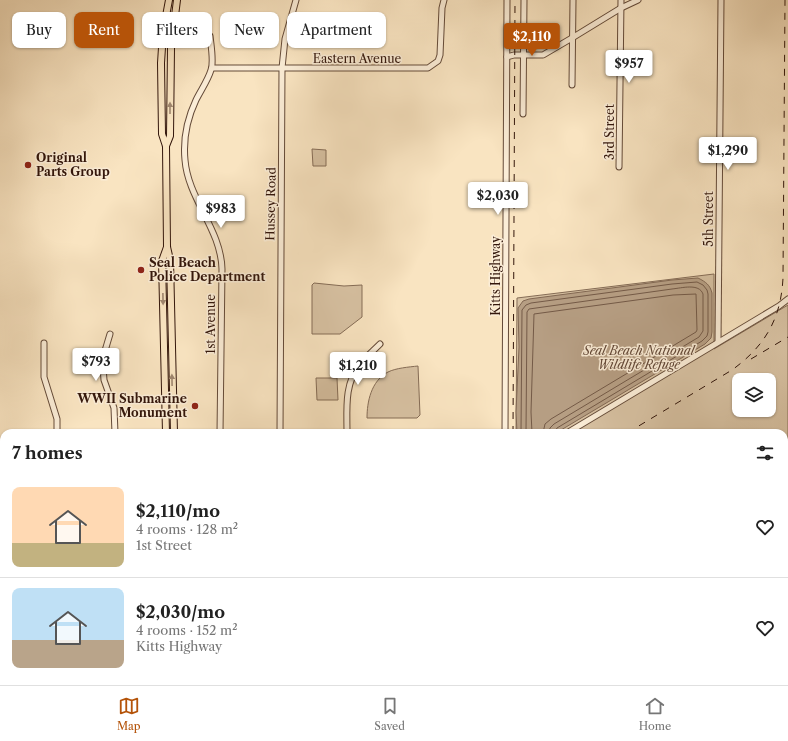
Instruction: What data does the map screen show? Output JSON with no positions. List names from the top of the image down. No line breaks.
{"streets":{"street":["Eastern Avenue","3rd Street","Hussey Road","5th Street","Kitts Highway","1st Avenue"]},"crossings":[["Eastern Avenue","Hussey Road"],["Eastern Avenue","1st Avenue"]],"parks":["Seal Beach National Wildlife Refuge"],"places":["Original Parts Group","Seal Beach Police Department","WWII Submarine Monument"],"page":{"chip":["Buy","Rent","Filters","New","Apartment"],"price":["$2,110","$957","$1,290","$2,030","$983","$793","$1,210"],"heading":"7 homes","list":[{"name":"$2,110/mo","note":"4 rooms · 128 m² · 1st Street"},{"name":"$2,030/mo","note":"4 rooms · 152 m² · Kitts Highway"}],"tabs":["Map","Saved","Home"]}}
